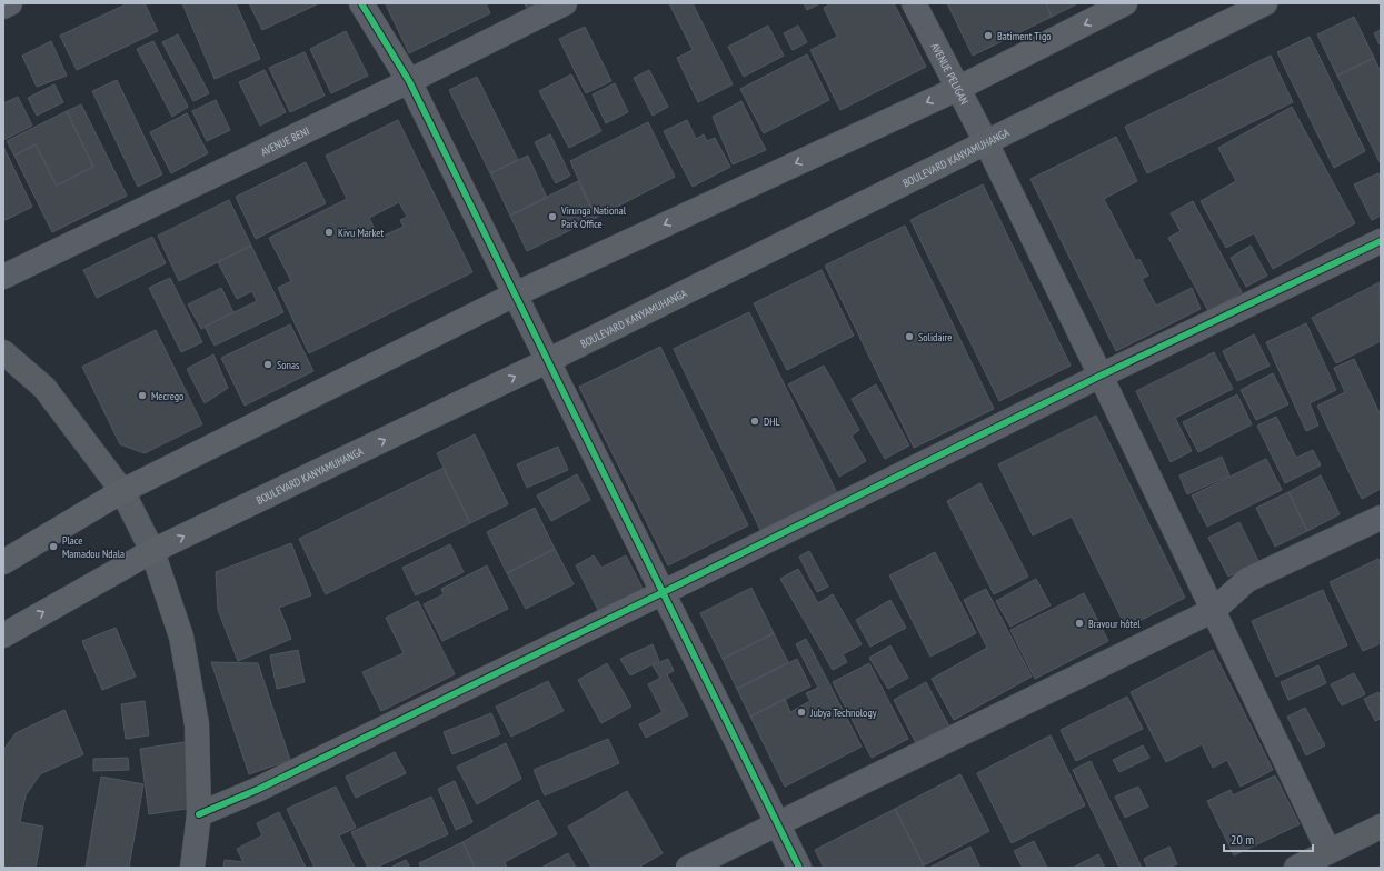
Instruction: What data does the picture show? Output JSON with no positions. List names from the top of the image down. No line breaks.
{"streets":{"main road":["BOULEVARD KANYAMUHANGA"],"street":["AVENUE PELIGAN","AVENUE BENI"]},"crossings":[["AVENUE PELIGAN","BOULEVARD KANYAMUHANGA"]],"places":["Batiment Tigo","Virunga National Park Office","Kivu Market","Solidaire","Sonas","Mecrego","DHL","Place Mamadou Ndala","Bravour hôtel","Jubya Technology"],"scale_bar":"20 m"}
